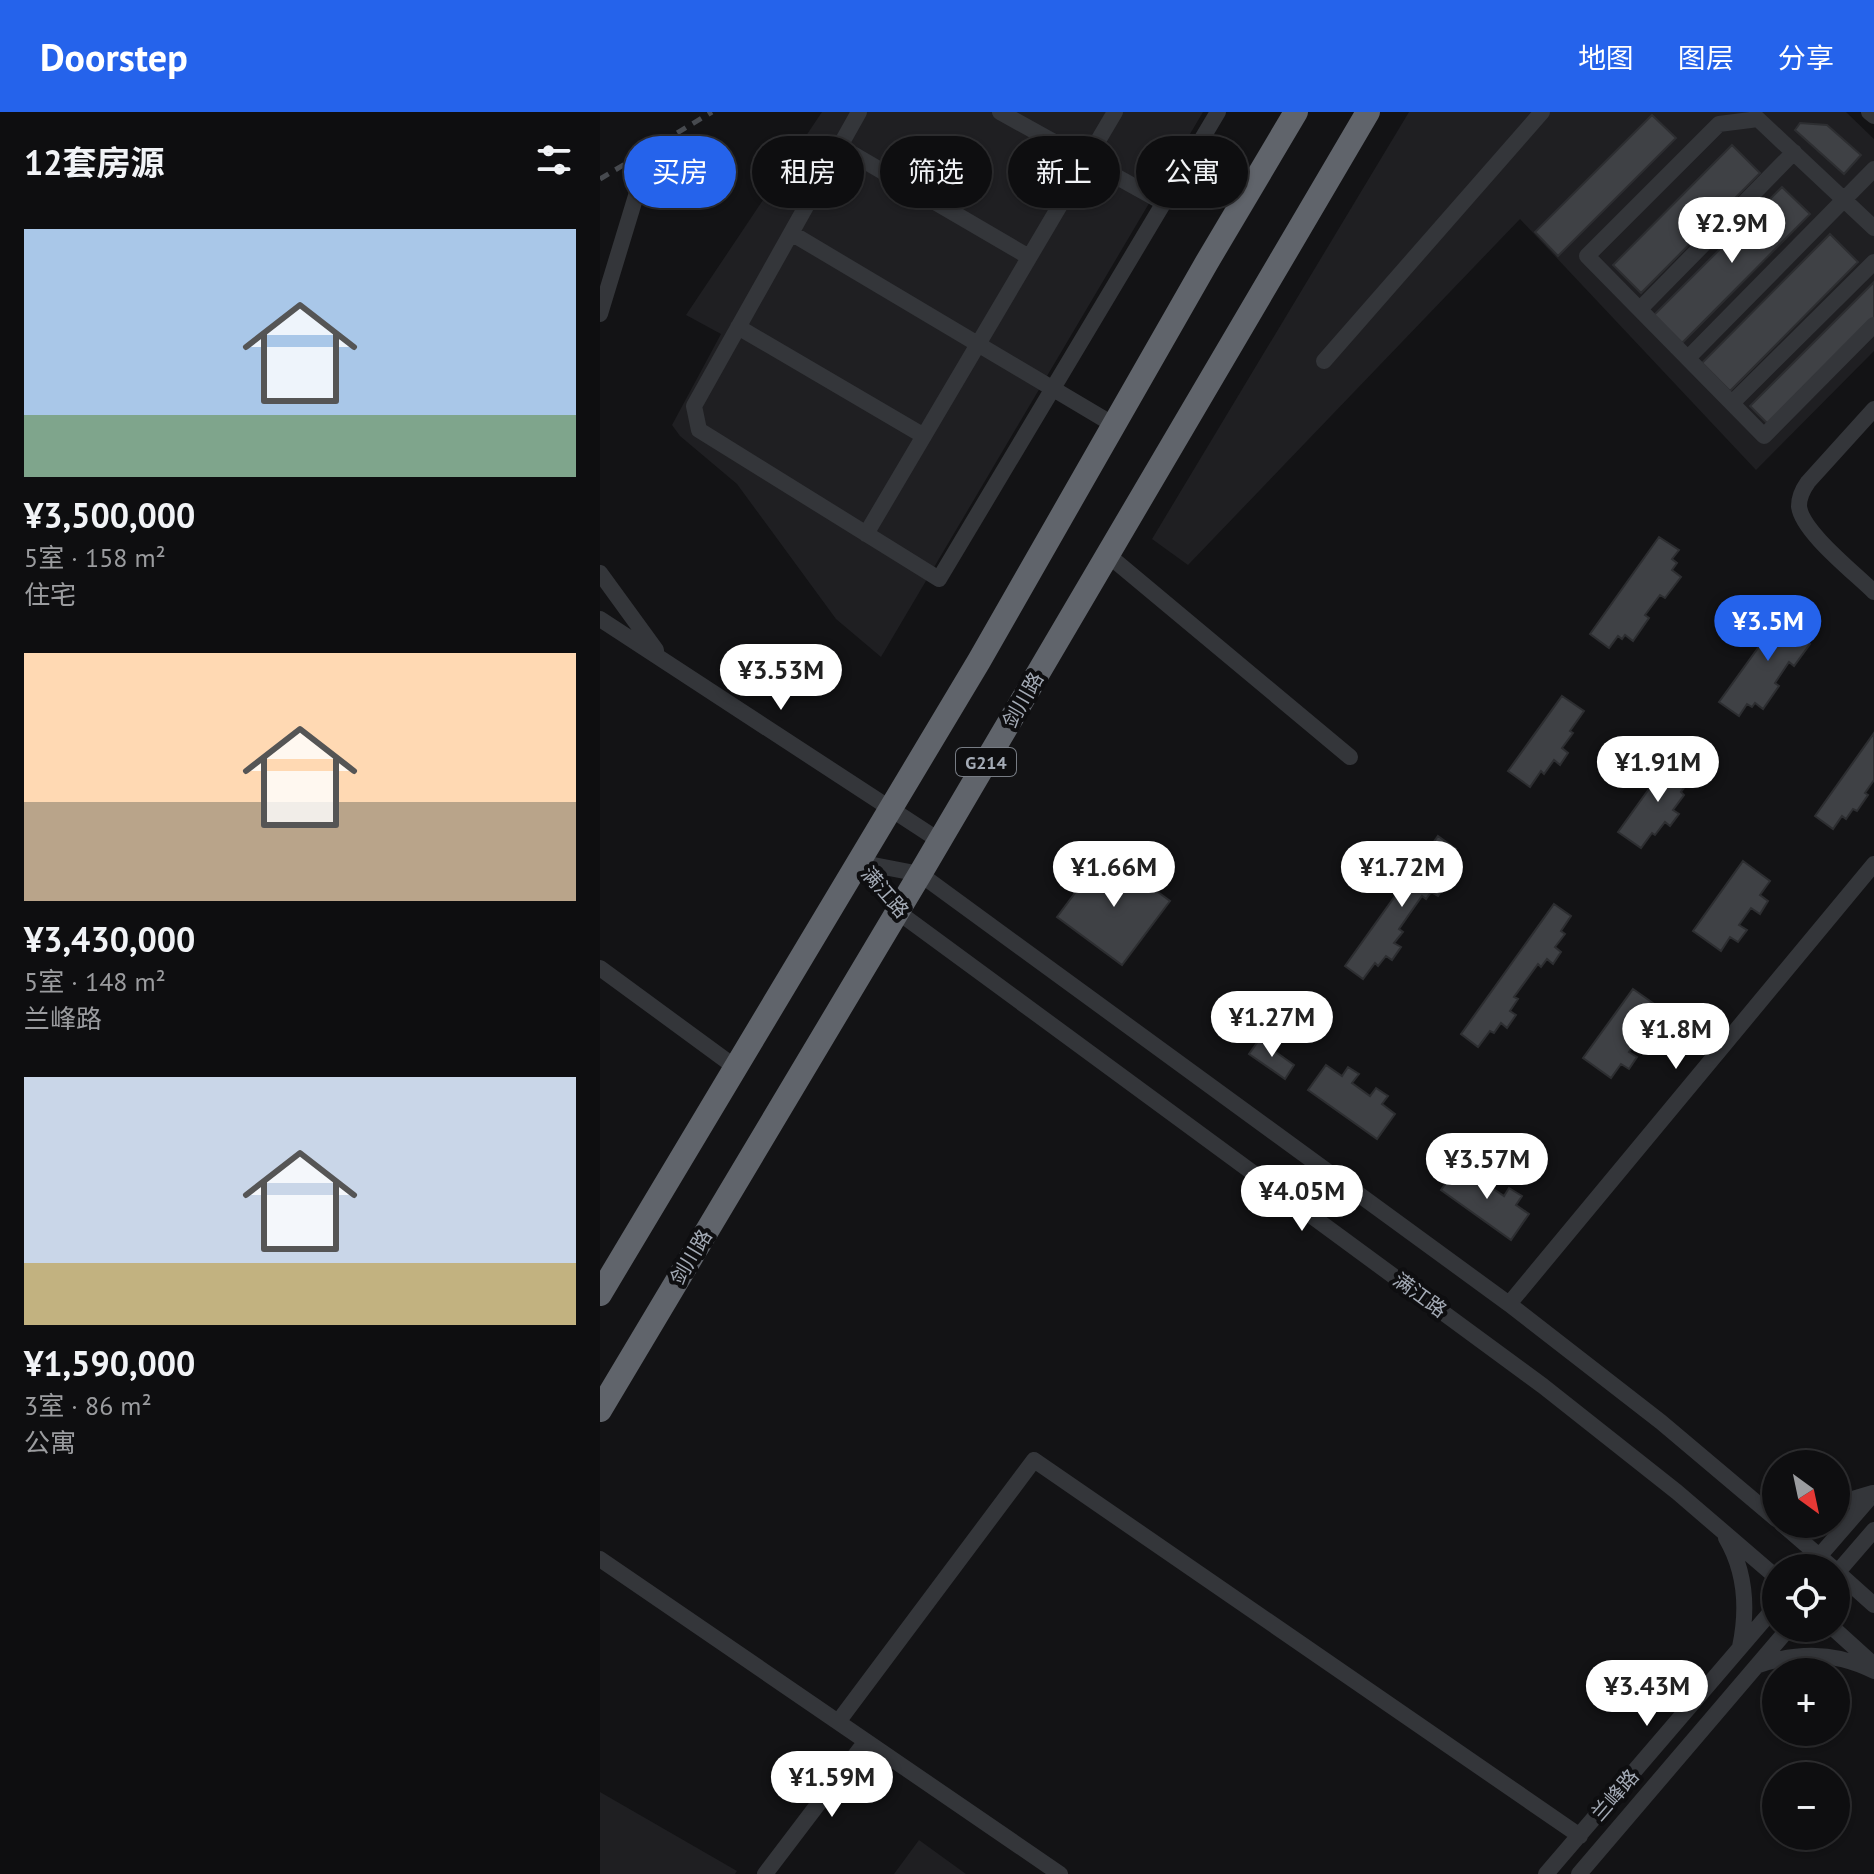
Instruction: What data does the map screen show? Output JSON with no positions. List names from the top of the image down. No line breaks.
{"streets":{"highway":["剑川路","G214"],"street":["满江路","兰峰路"]},"crossings":[["剑川路","满江路"],["G214","满江路"]],"north":"bottom right","page":{"header":"Doorstep","nav":["地图","图层","分享"],"heading":"12套房源","chip":["买房","租房","筛选","新上","公寓"],"price":["¥2.9M","¥3.5M","¥3.53M","¥1.91M","¥1.66M","¥1.72M","¥1.27M","¥1.8M","¥3.57M","¥4.05M","¥3.43M","¥1.59M"],"list":[{"name":"¥3,500,000","note":"5室 · 158 m² · 住宅"},{"name":"¥3,430,000","note":"5室 · 148 m² · 兰峰路"},{"name":"¥1,590,000","note":"3室 · 86 m² · 公寓"}],"map_buttons":["+","−"]}}
